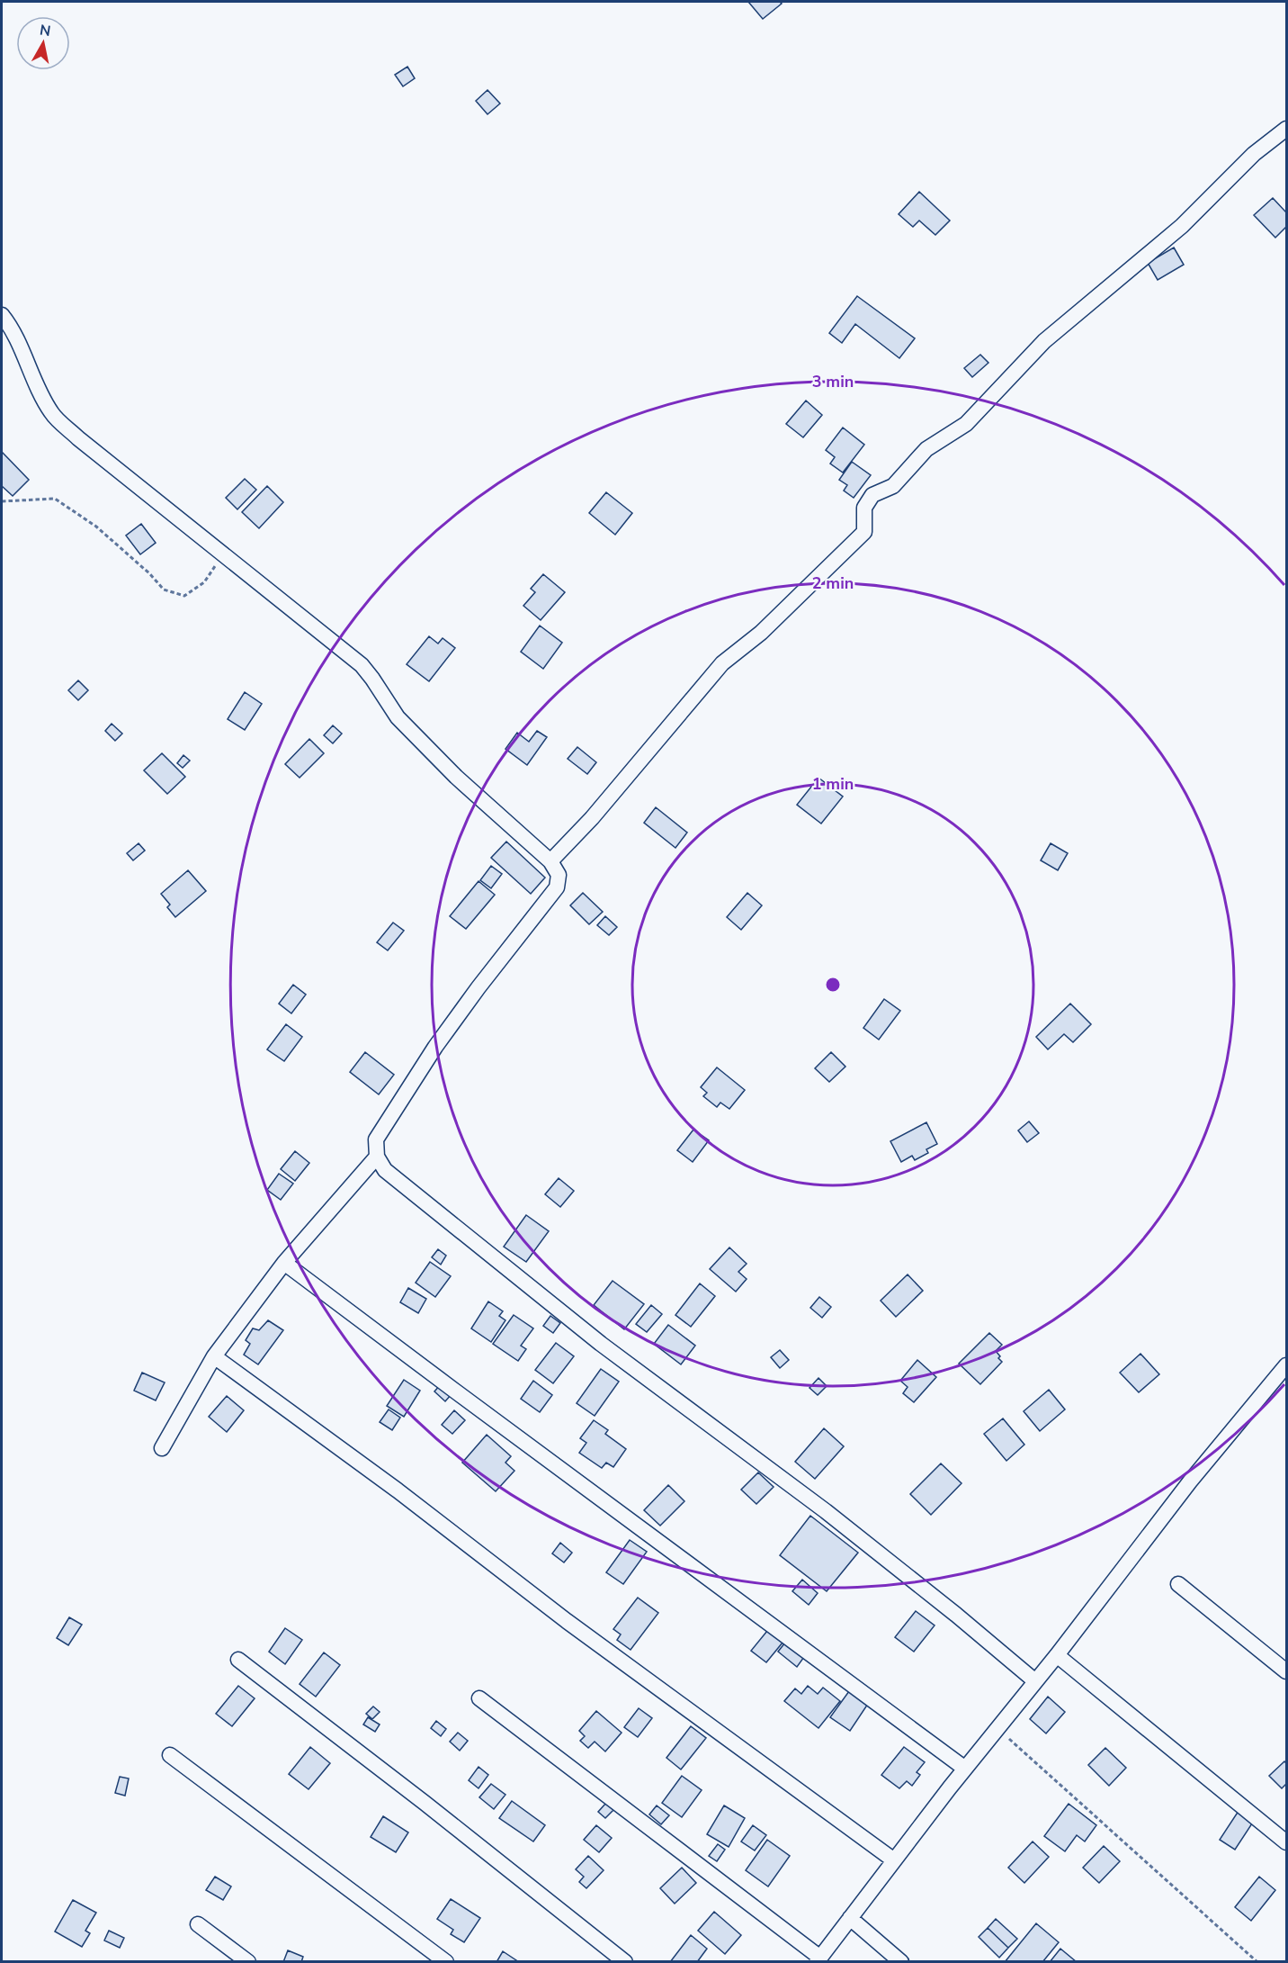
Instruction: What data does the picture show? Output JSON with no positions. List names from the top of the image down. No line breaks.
{"north":"top","rings":["3 min","2 min","1 min"]}
